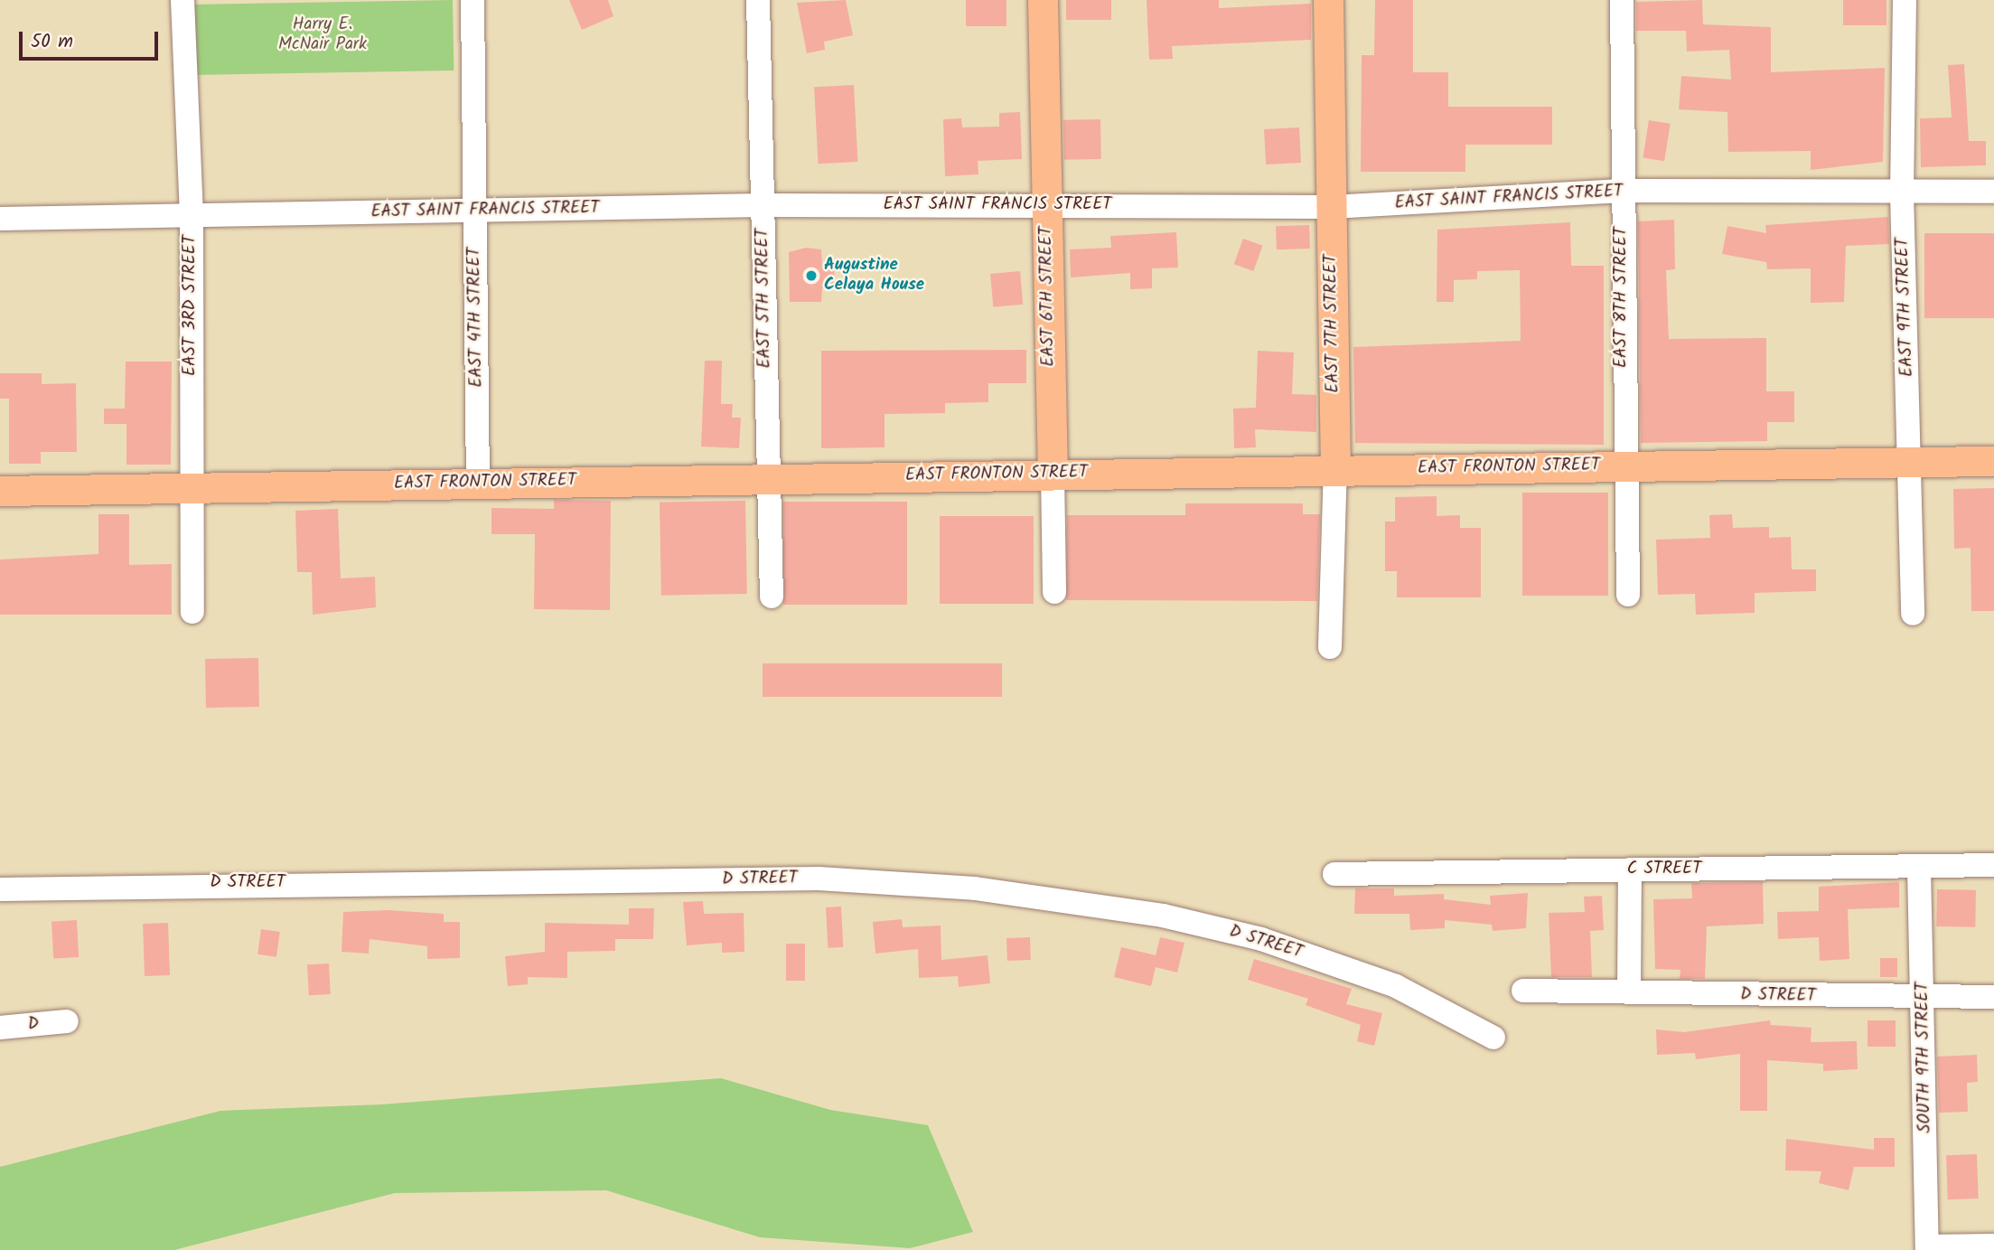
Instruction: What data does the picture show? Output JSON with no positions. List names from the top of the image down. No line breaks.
{"streets":{"main road":["EAST 6TH STREET","EAST 7TH STREET","EAST FRONTON STREET"],"street":["EAST SAINT FRANCIS STREET","EAST 8TH STREET","EAST 5TH STREET","EAST 3RD STREET","EAST 9TH STREET","EAST 4TH STREET","C STREET","D STREET","D","SOUTH 9TH STREET"]},"crossings":[["EAST SAINT FRANCIS STREET","EAST 6TH STREET"],["EAST SAINT FRANCIS STREET","EAST 8TH STREET"],["EAST SAINT FRANCIS STREET","EAST 5TH STREET"],["EAST SAINT FRANCIS STREET","EAST 3RD STREET"],["EAST SAINT FRANCIS STREET","EAST 9TH STREET"],["EAST SAINT FRANCIS STREET","EAST 4TH STREET"],["EAST SAINT FRANCIS STREET","EAST 7TH STREET"],["EAST 6TH STREET","EAST FRONTON STREET"],["EAST 8TH STREET","EAST FRONTON STREET"],["EAST 5TH STREET","EAST FRONTON STREET"],["EAST 3RD STREET","EAST FRONTON STREET"],["EAST 9TH STREET","EAST FRONTON STREET"],["EAST 4TH STREET","EAST FRONTON STREET"],["EAST 7TH STREET","EAST FRONTON STREET"],["C STREET","SOUTH 9TH STREET"],["D STREET","SOUTH 9TH STREET"]],"parks":["Harry E. McNair Park"],"places":["Augustine Celaya House"],"scale_bar":"50 m"}
